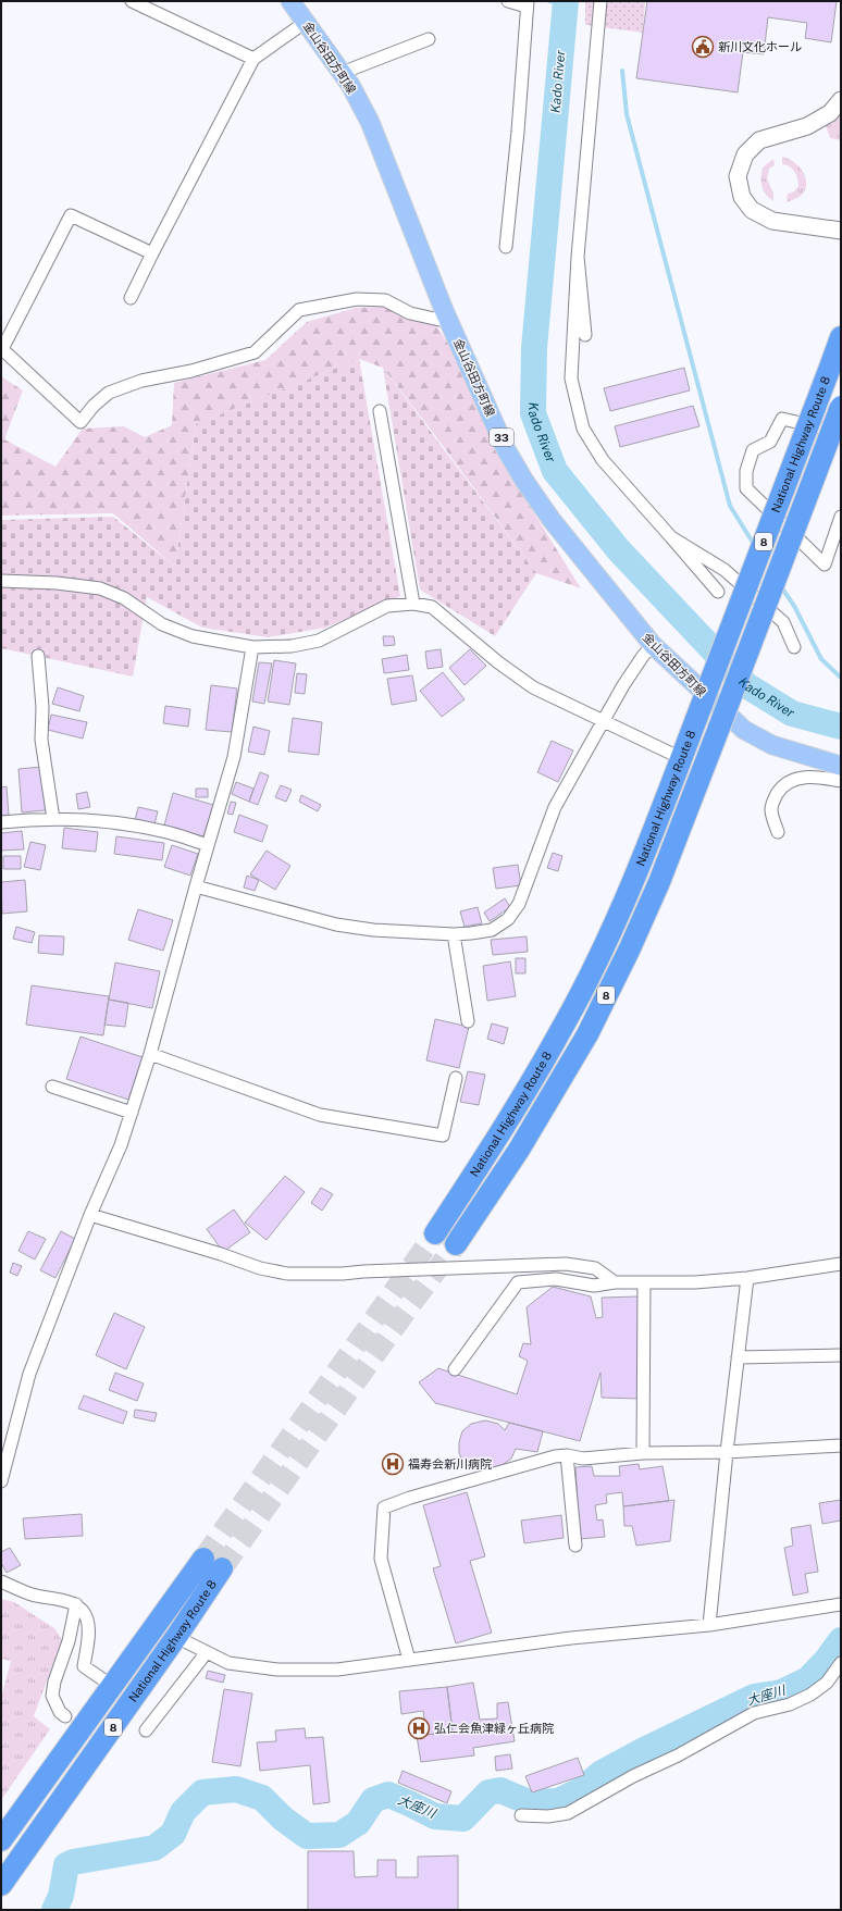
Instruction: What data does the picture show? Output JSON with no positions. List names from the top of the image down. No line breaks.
{"streets":{"highway":["National Highway Route 8","8"],"main road":["金山谷田方町線","33"]},"water":["Kado River","大座川"],"places":{"public building":["新川文化ホール"],"hospital":["福寿会新川病院","弘仁会魚津緑ヶ丘病院"]}}
